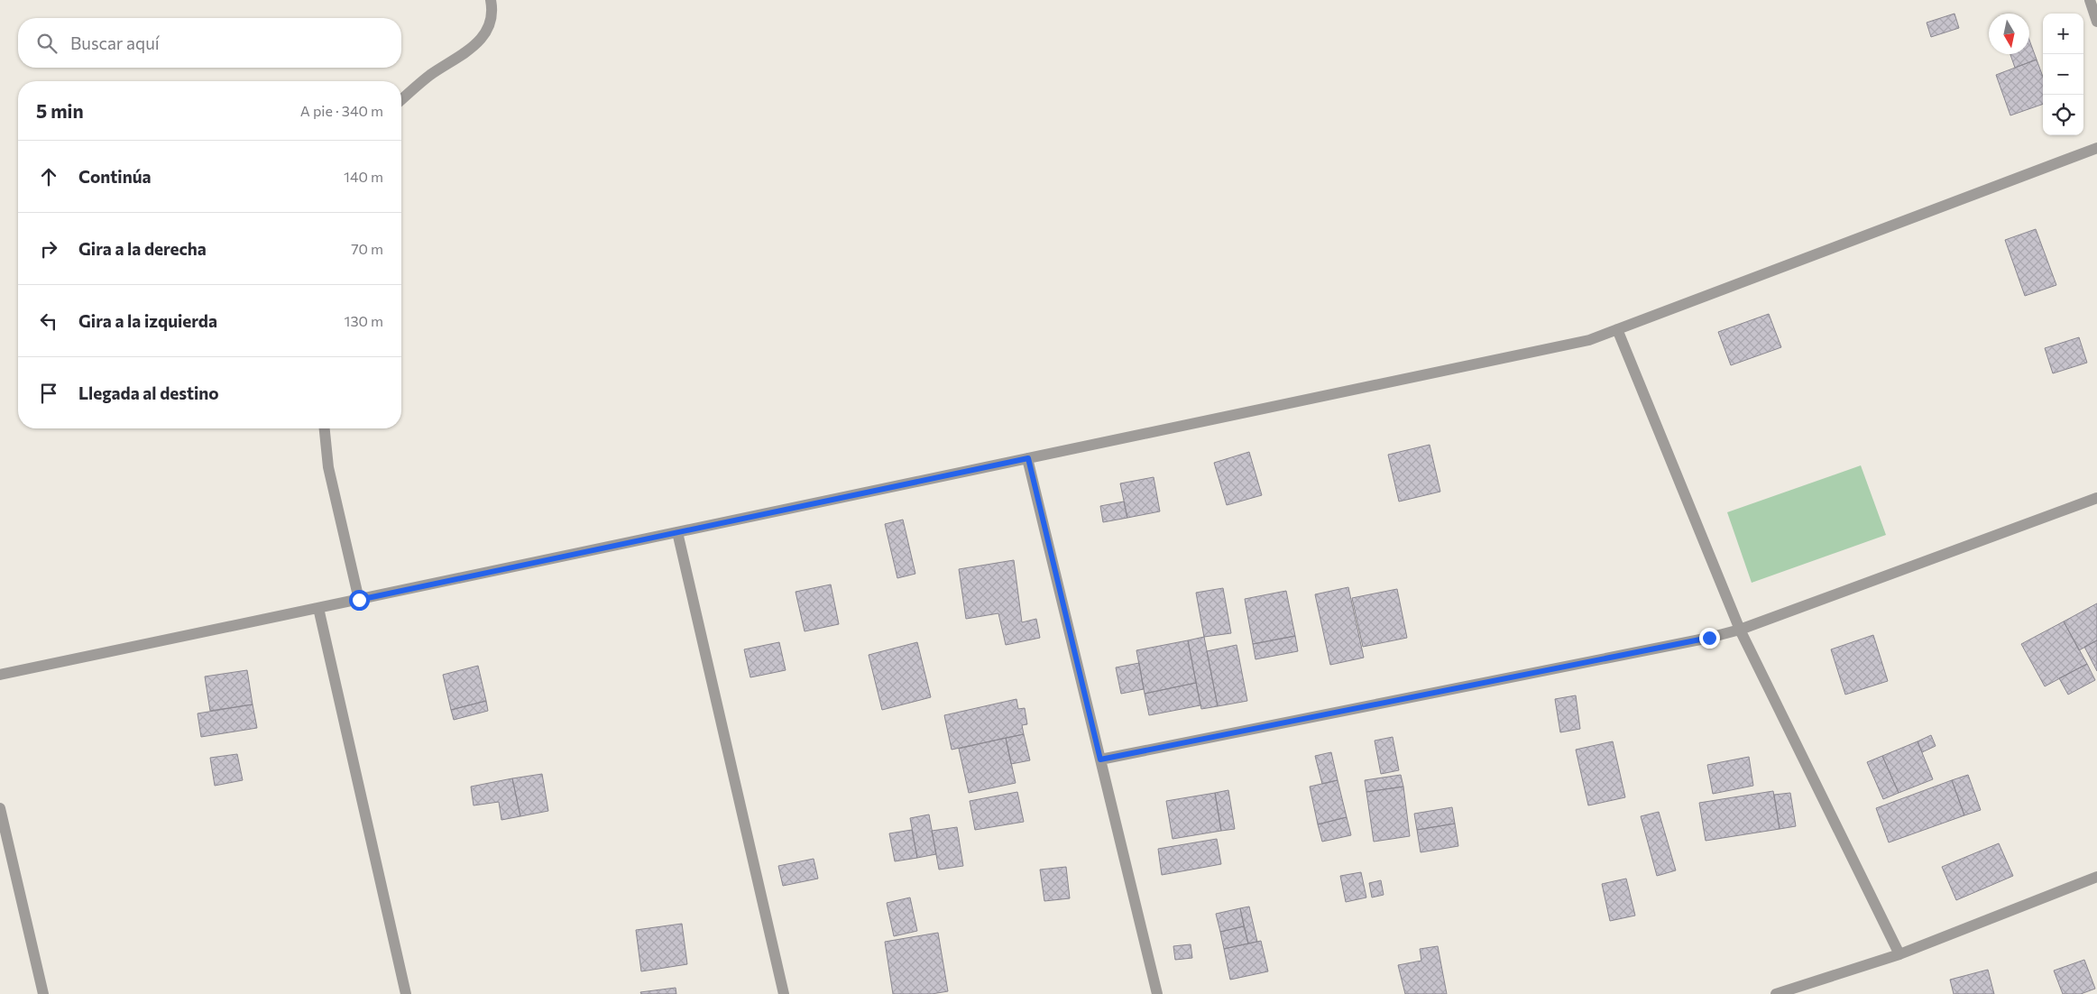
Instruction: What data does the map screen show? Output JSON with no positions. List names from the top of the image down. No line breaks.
{"north":"bottom","page":{"map_buttons":["+","−"],"search":"Buscar aquí","heading":["5 min","A pie · 340 m"],"list":[["Continúa","140 m"],["Gira a la derecha","70 m"],["Gira a la izquierda","130 m"],"Llegada al destino"]}}
